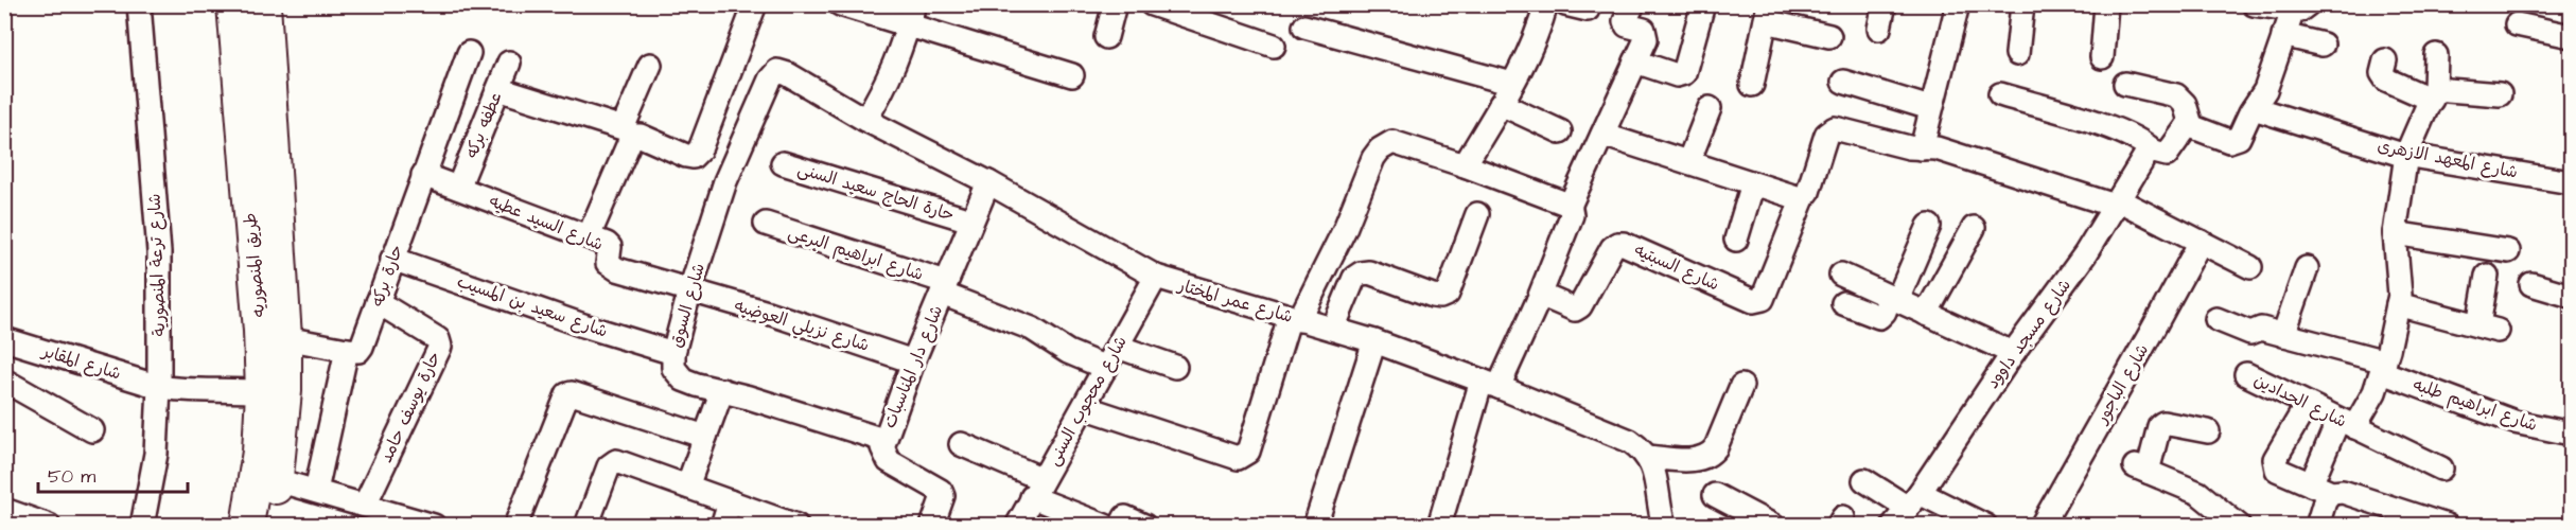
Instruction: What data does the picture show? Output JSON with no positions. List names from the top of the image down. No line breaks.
{"streets":{"main road":["طريق المنصوريه"],"street":["عطفه بركه","شارع المعهد الازهرى","حارة الحاج سعيد السنى","شارع السيد عطيه","شارع ابراهيم البرعى","شارع ترعة المنصورية","شارع السبتيه","حارة بركه","شارع عمر المختار","شارع السوق","شارع سعيد بن المسيب","شارع نزيلي العوضيه","شارع مسجد داوود","شارع المقابر","شارع دار المناسبات","شارع الباجور","شارع محجوب السنى","شارع الحدادين","شارع ابراهيم طلبه","حارة يوسف حامد"]},"crossings":[["عطفه بركه","شارع السيد عطيه"],["شارع المعهد الازهرى","شارع الحدادين"],["حارة الحاج سعيد السنى","شارع دار المناسبات"],["شارع السيد عطيه","حارة بركه"],["شارع السيد عطيه","شارع السوق"],["شارع السيد عطيه","شارع نزيلي العوضيه"],["شارع ابراهيم البرعى","شارع دار المناسبات"],["شارع ابراهيم البرعى","شارع محجوب السنى"],["شارع ترعة المنصورية","شارع المقابر"],["طريق المنصوريه","شارع المقابر"],["حارة بركه","شارع سعيد بن المسيب"],["حارة بركه","حارة يوسف حامد"],["شارع عمر المختار","شارع السوق"],["شارع عمر المختار","شارع دار المناسبات"],["شارع عمر المختار","شارع محجوب السنى"],["شارع السوق","شارع سعيد بن المسيب"],["شارع السوق","شارع نزيلي العوضيه"],["شارع السوق","شارع دار المناسبات"],["شارع نزيلي العوضيه","شارع دار المناسبات"],["شارع الحدادين","شارع ابراهيم طلبه"]],"scale_bar":"50 m"}
